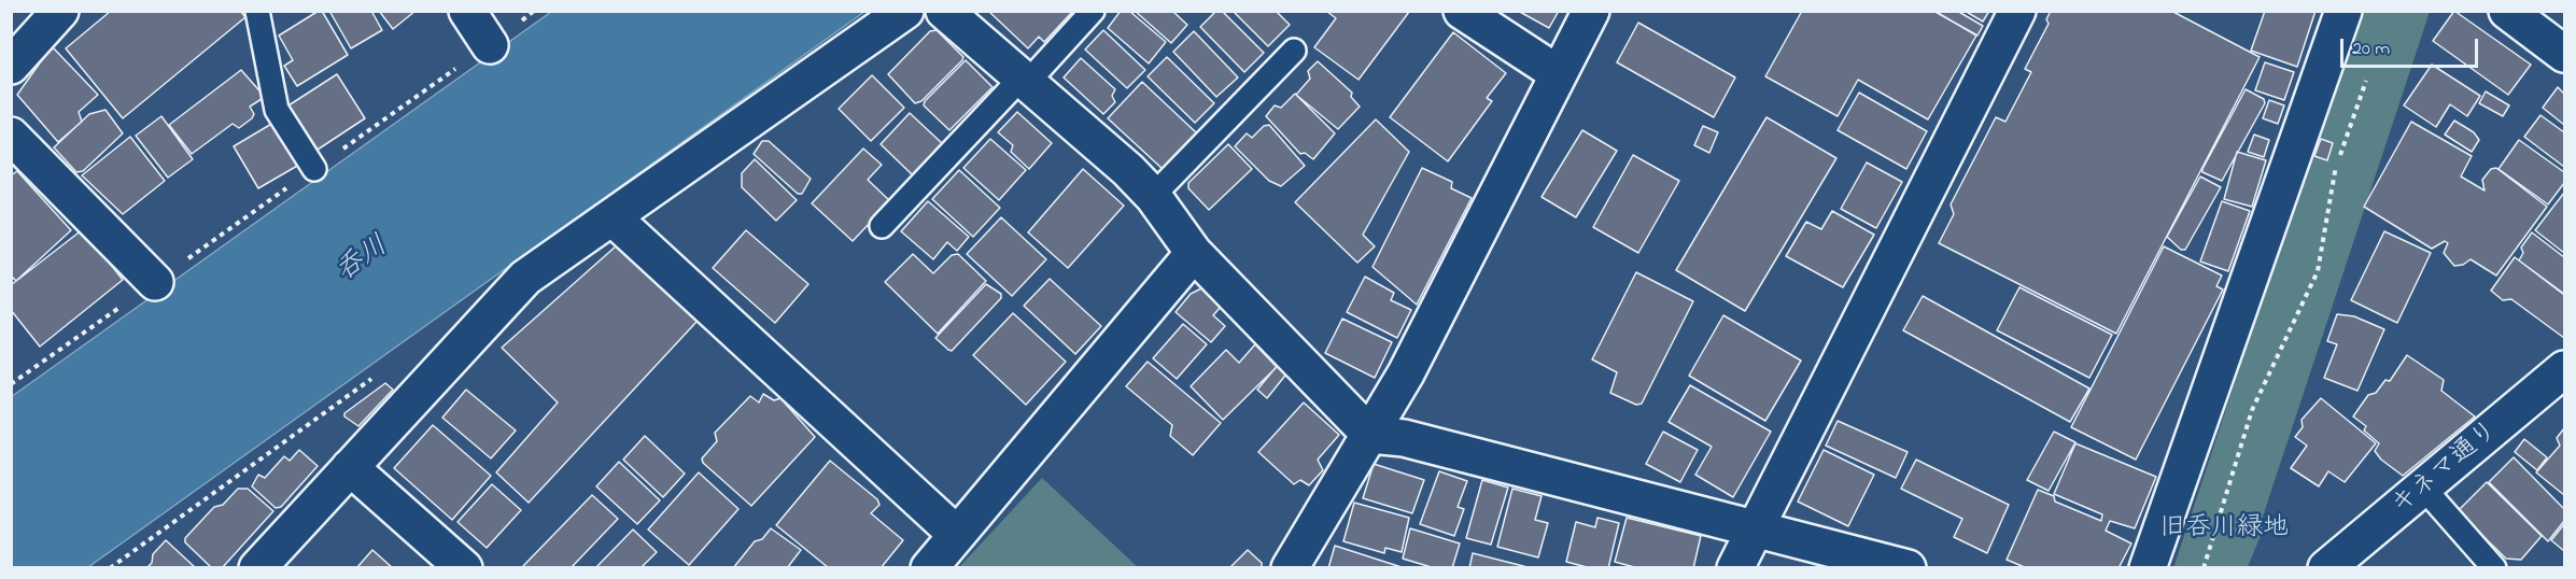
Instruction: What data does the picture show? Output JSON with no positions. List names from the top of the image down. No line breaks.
{"streets":{"street":["キネマ通り"]},"water":["呑川"],"parks":["旧呑川緑地"],"scale_bar":"20 m"}
